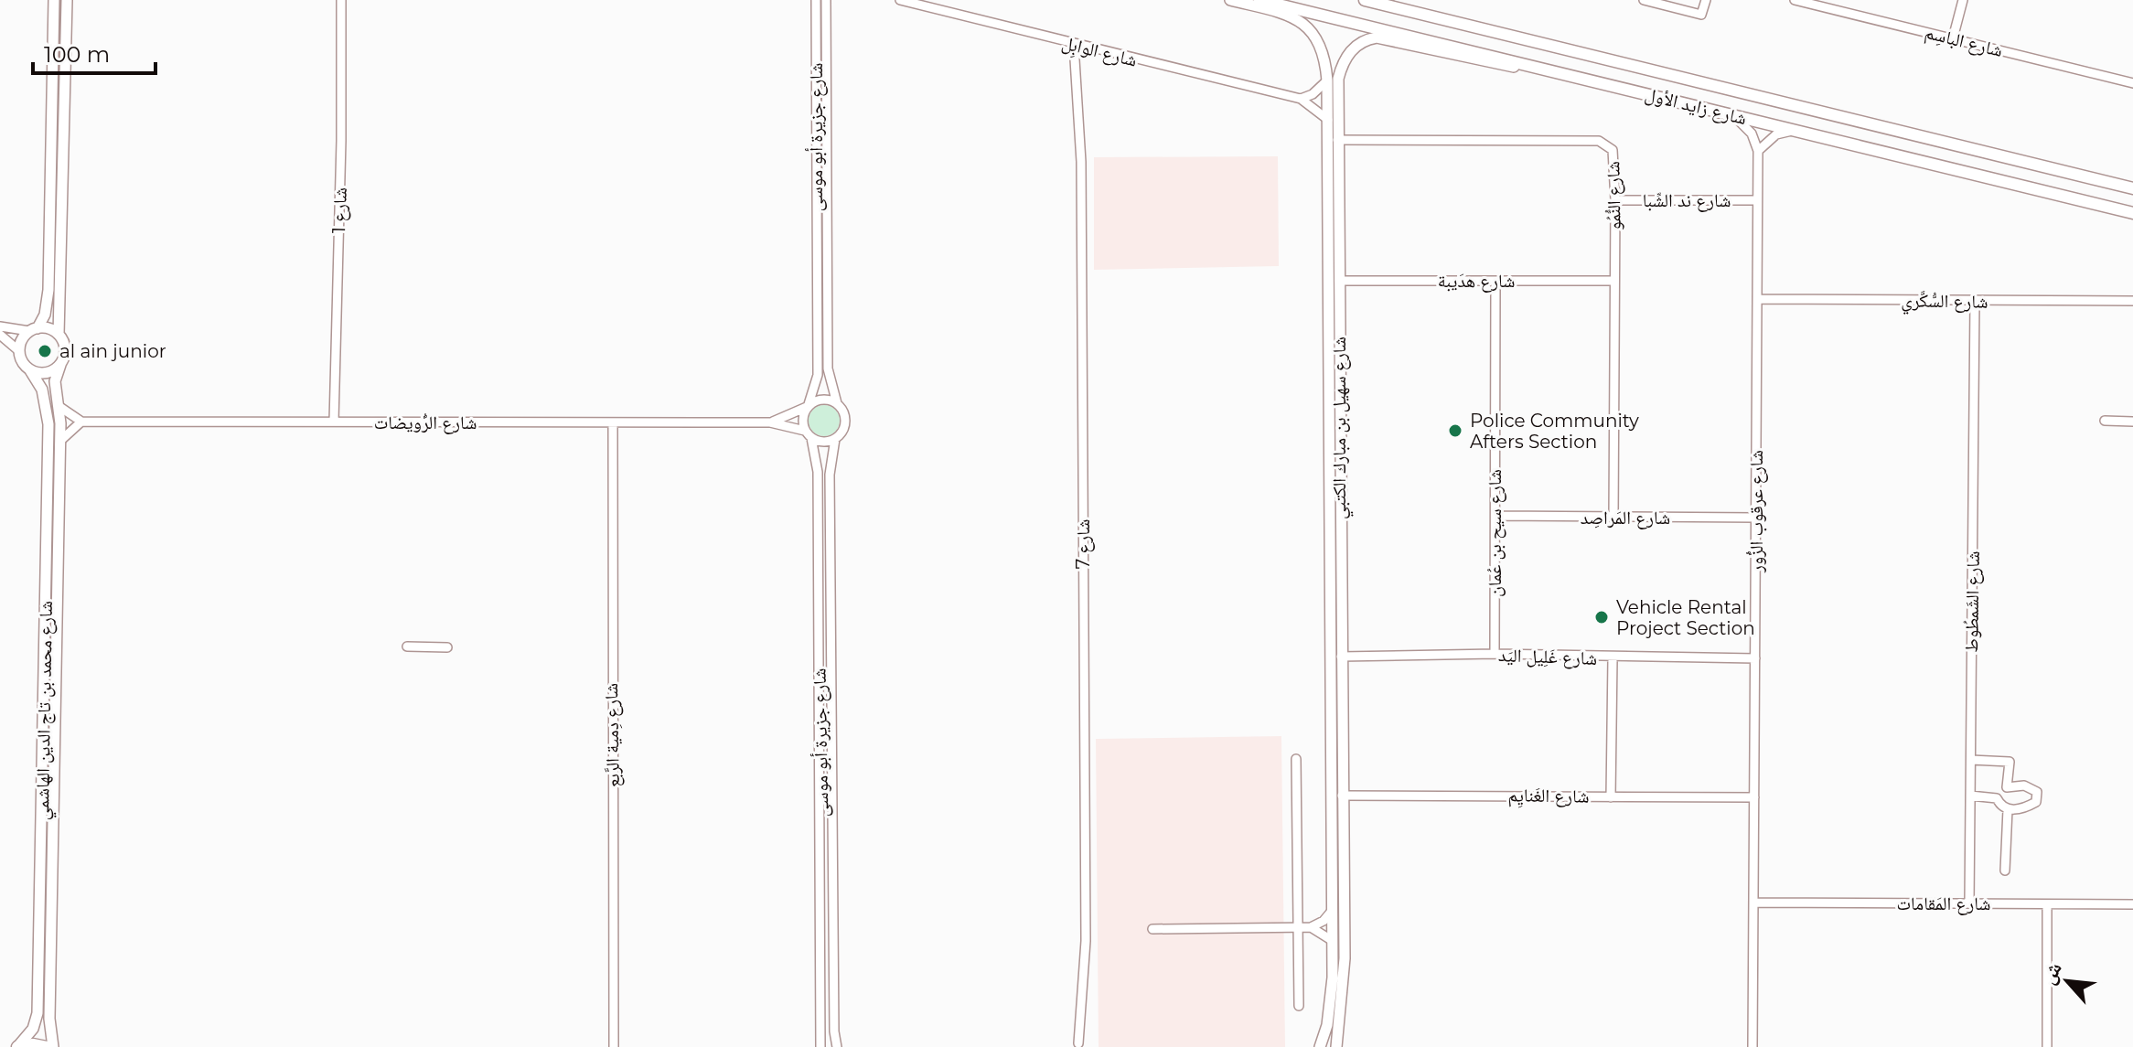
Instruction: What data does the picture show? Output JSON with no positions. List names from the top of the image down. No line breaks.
{"streets":{"main road":["شارع زايد الأول"],"street":["شارع الباسِم","شارع الوابِل","شارع جزيرة أبو موسى","شارع النُّمُو","شارع ند الشِّبا","شارع 1","شارع هدَيبة","شارع السُّكَّري","شارع الرُّويضات","شارع سهيل بن مبارك الكتبي","شارع عرقوب الزُّور","شارع المَراصِد","شارع سيح بن عُمان","شارع 7","شارع الشَمطُوط","شارع غَلِيل اليَد","شارع محمد بن تاج الدين الهاشمي","شارع دِمية الرَّبع","شارع الغَنايِم","شارع المَقامات"]},"crossings":[["شارع الوابِل","شارع سهيل بن مبارك الكتبي"],["شارع الوابِل","شارع 7"],["شارع زايد الأول","شارع سهيل بن مبارك الكتبي"],["شارع جزيرة أبو موسى","شارع الرُّويضات"],["شارع النُّمُو","شارع ند الشِّبا"],["شارع النُّمُو","شارع هدَيبة"],["شارع النُّمُو","شارع سهيل بن مبارك الكتبي"],["شارع النُّمُو","شارع المَراصِد"],["شارع ند الشِّبا","شارع عرقوب الزُّور"],["شارع 1","شارع الرُّويضات"],["شارع هدَيبة","شارع سهيل بن مبارك الكتبي"],["شارع هدَيبة","شارع سيح بن عُمان"],["شارع السُّكَّري","شارع عرقوب الزُّور"],["شارع السُّكَّري","شارع الشَمطُوط"],["شارع الرُّويضات","شارع دِمية الرَّبع"],["شارع سهيل بن مبارك الكتبي","شارع غَلِيل اليَد"],["شارع سهيل بن مبارك الكتبي","شارع الغَنايِم"],["شارع عرقوب الزُّور","شارع المَراصِد"],["شارع عرقوب الزُّور","شارع غَلِيل اليَد"],["شارع عرقوب الزُّور","شارع الغَنايِم"],["شارع عرقوب الزُّور","شارع المَقامات"],["شارع المَراصِد","شارع سيح بن عُمان"],["شارع سيح بن عُمان","شارع غَلِيل اليَد"],["شارع الشَمطُوط","شارع المَقامات"]],"places":["al ain junior","Police Community Afters Section","Vehicle Rental Project Section"],"scale_bar":"100 m","north":"top left"}
